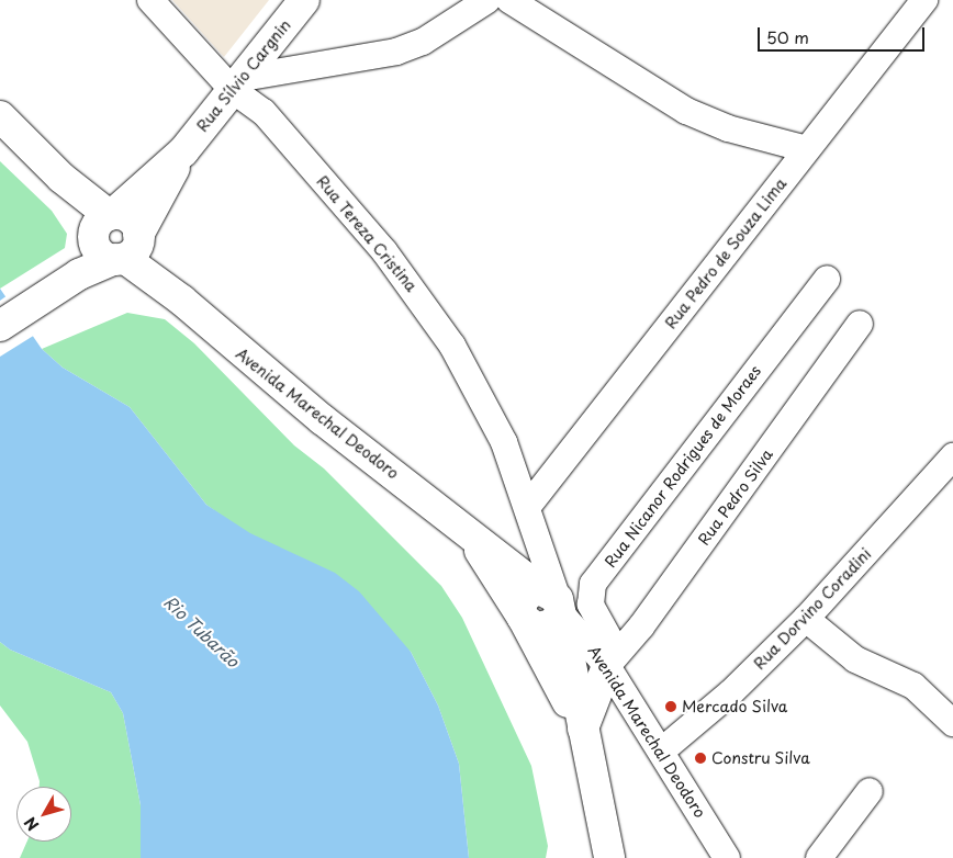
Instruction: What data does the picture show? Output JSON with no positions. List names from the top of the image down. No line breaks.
{"streets":{"main road":["Rua Sílvio Cargnin","Avenida Marechal Deodoro"],"street":["Rua Tereza Cristina","Rua Pedro de Souza Lima","Rua Nicanor Rodrigues de Moraes","Rua Pedro Silva","Rua Dorvino Coradini"]},"crossings":[["Rua Sílvio Cargnin","Rua Tereza Cristina"],["Rua Sílvio Cargnin","Avenida Marechal Deodoro"],["Rua Tereza Cristina","Rua Pedro de Souza Lima"],["Rua Tereza Cristina","Avenida Marechal Deodoro"],["Avenida Marechal Deodoro","Rua Nicanor Rodrigues de Moraes"],["Avenida Marechal Deodoro","Rua Pedro Silva"],["Avenida Marechal Deodoro","Rua Dorvino Coradini"],["Rua Nicanor Rodrigues de Moraes","Rua Pedro Silva"]],"water":["Rio Tubarão"],"places":["Mercado Silva","Constru Silva"],"scale_bar":"50 m","north":"bottom left"}
